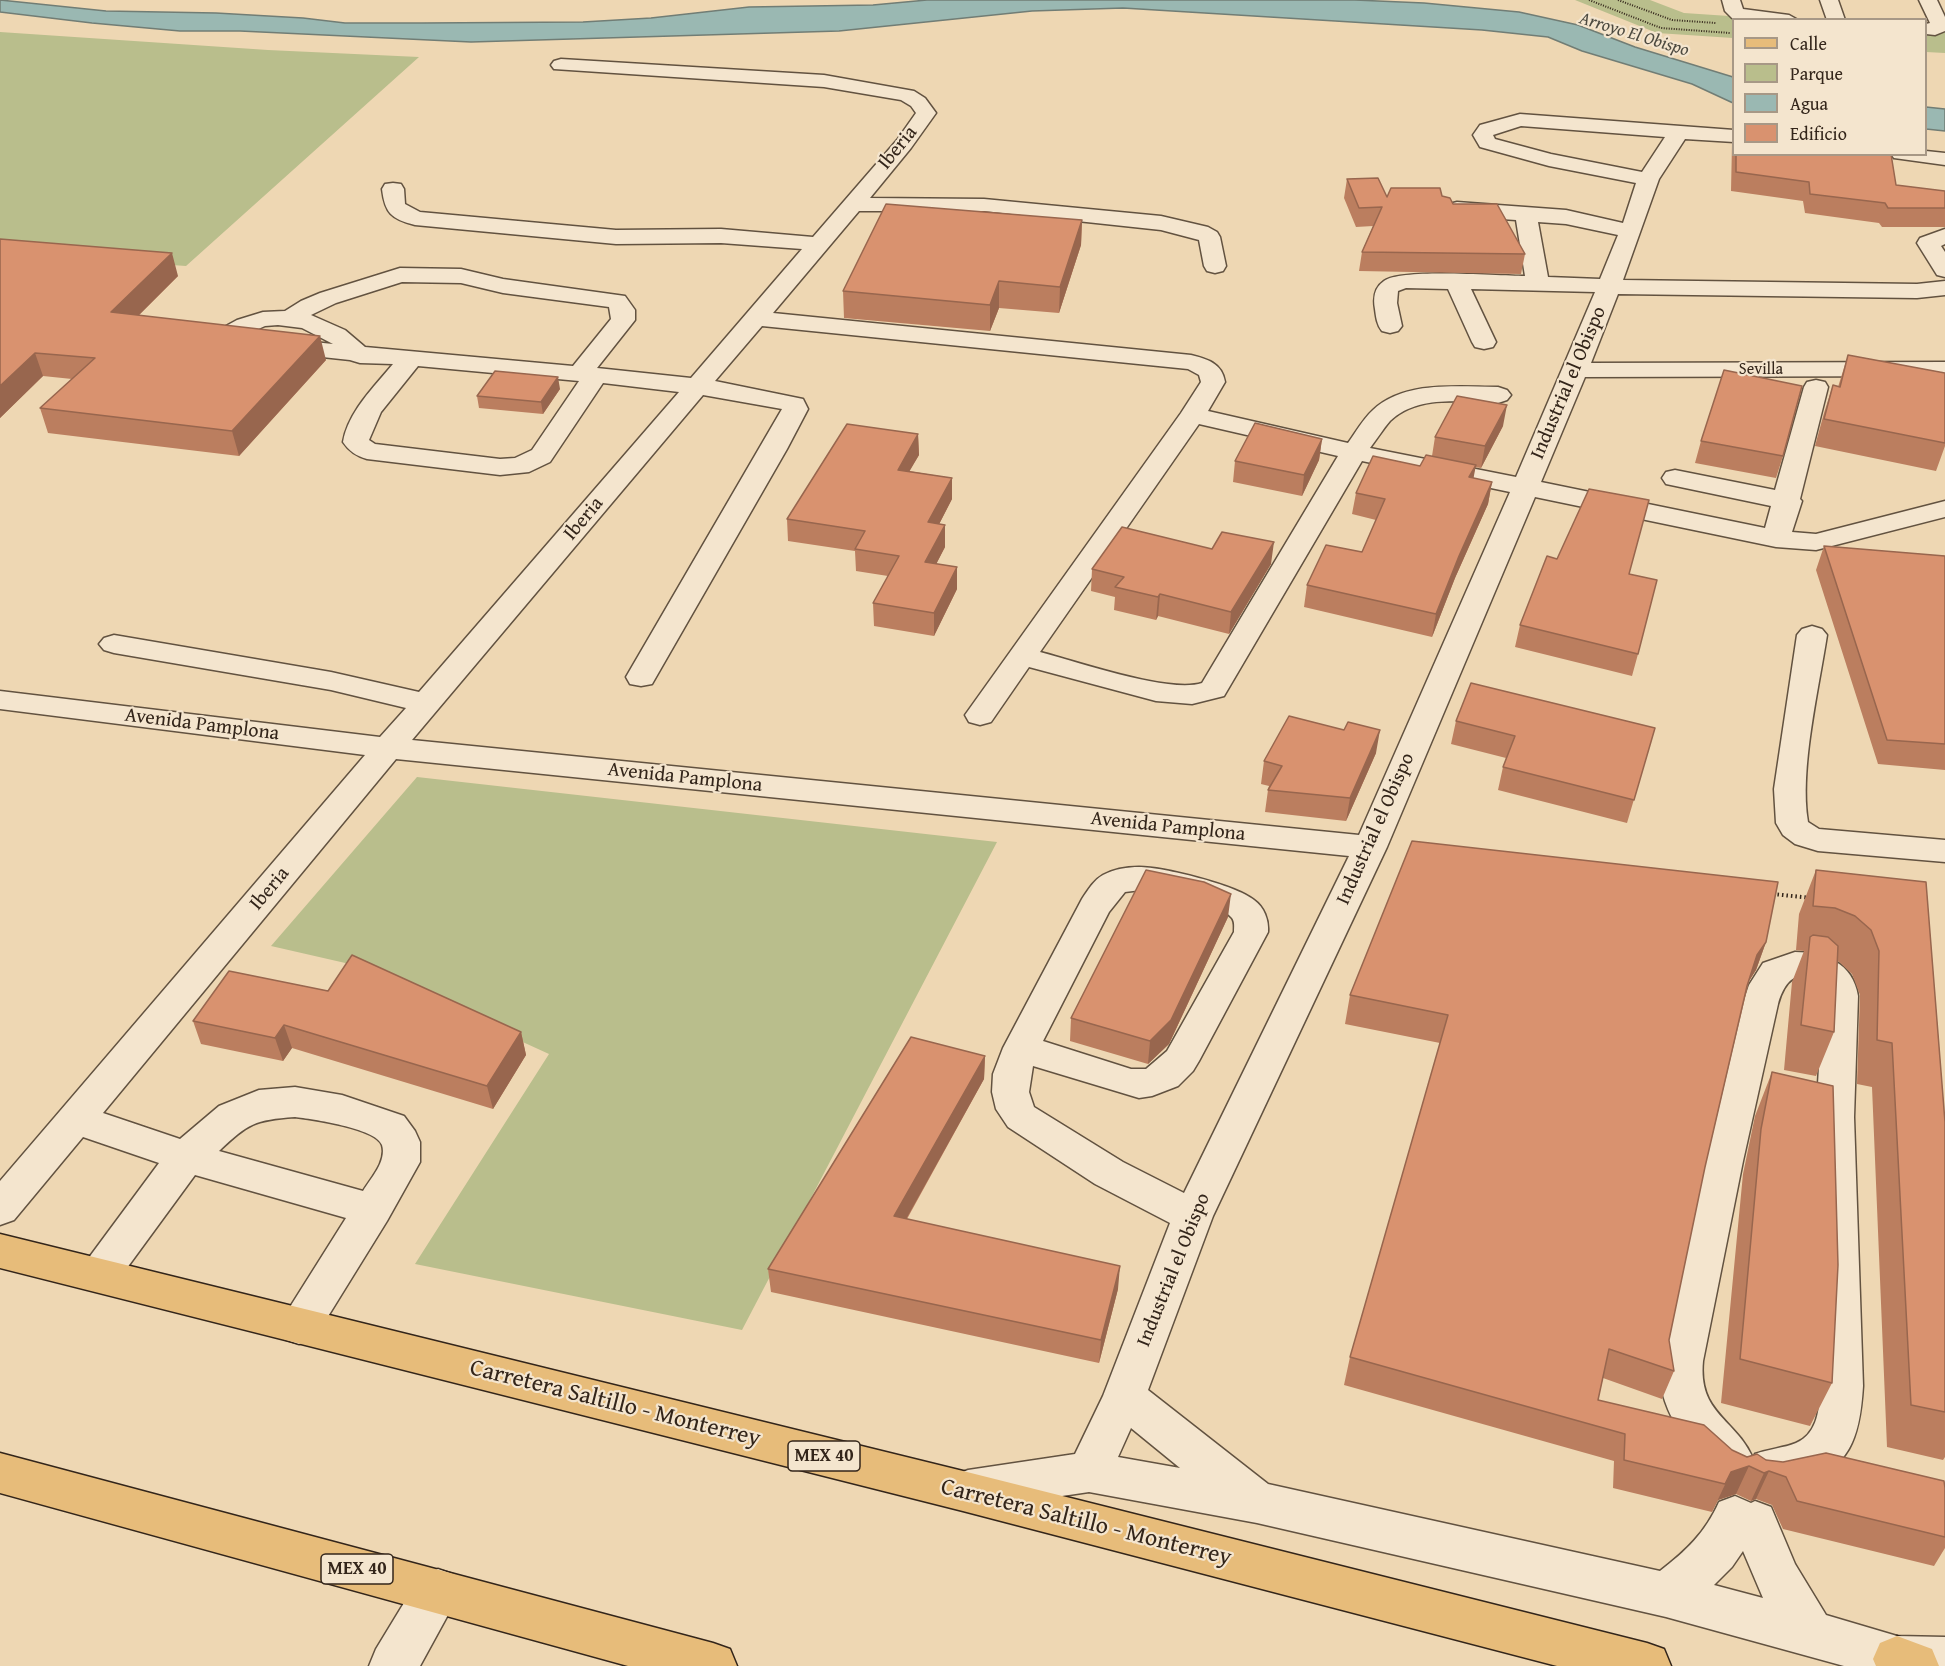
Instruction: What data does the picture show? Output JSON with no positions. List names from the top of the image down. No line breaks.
{"streets":{"main road":["Carretera Saltillo - Monterrey","MEX 40"],"street":["Iberia","Sevilla","Industrial el Obispo","Avenida Pamplona"]},"crossings":[["Iberia","Avenida Pamplona"],["Sevilla","Industrial el Obispo"],["Industrial el Obispo","Avenida Pamplona"]],"water":["Arroyo El Obispo"],"legend":["Calle","Parque","Agua","Edificio"]}
